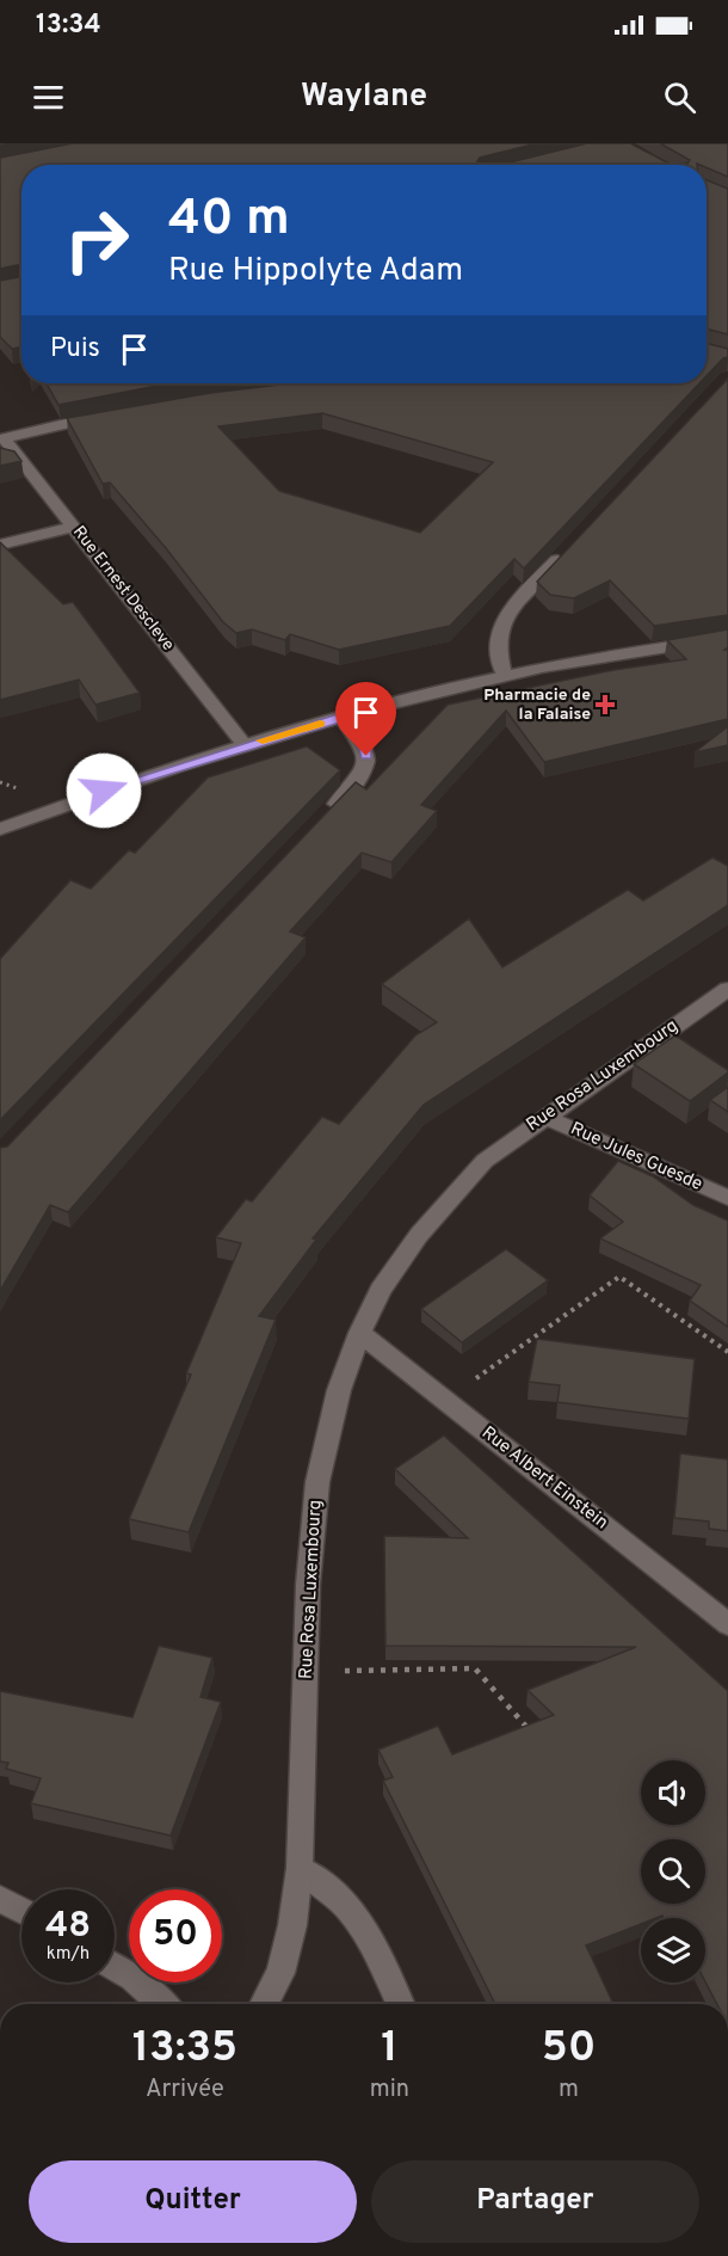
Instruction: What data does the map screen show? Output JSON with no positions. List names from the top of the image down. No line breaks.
{"streets":{"street":["Rue Ernest Descleve","Rue Rosa Luxembourg","Rue Jules Guesde","Rue Albert Einstein"]},"crossings":[["Rue Rosa Luxembourg","Rue Jules Guesde"],["Rue Rosa Luxembourg","Rue Albert Einstein"]],"places":{"health":["Pharmacie de la Falaise"]},"page":{"status":"13:34","header":"Waylane","turn":["40 m","Rue Hippolyte Adam"],"then":"Puis","speed":"48 km/h","limit":"50","eta":["13:35","Arrivée","1","min","50","m"],"buttons":["Quitter","Partager"]}}
